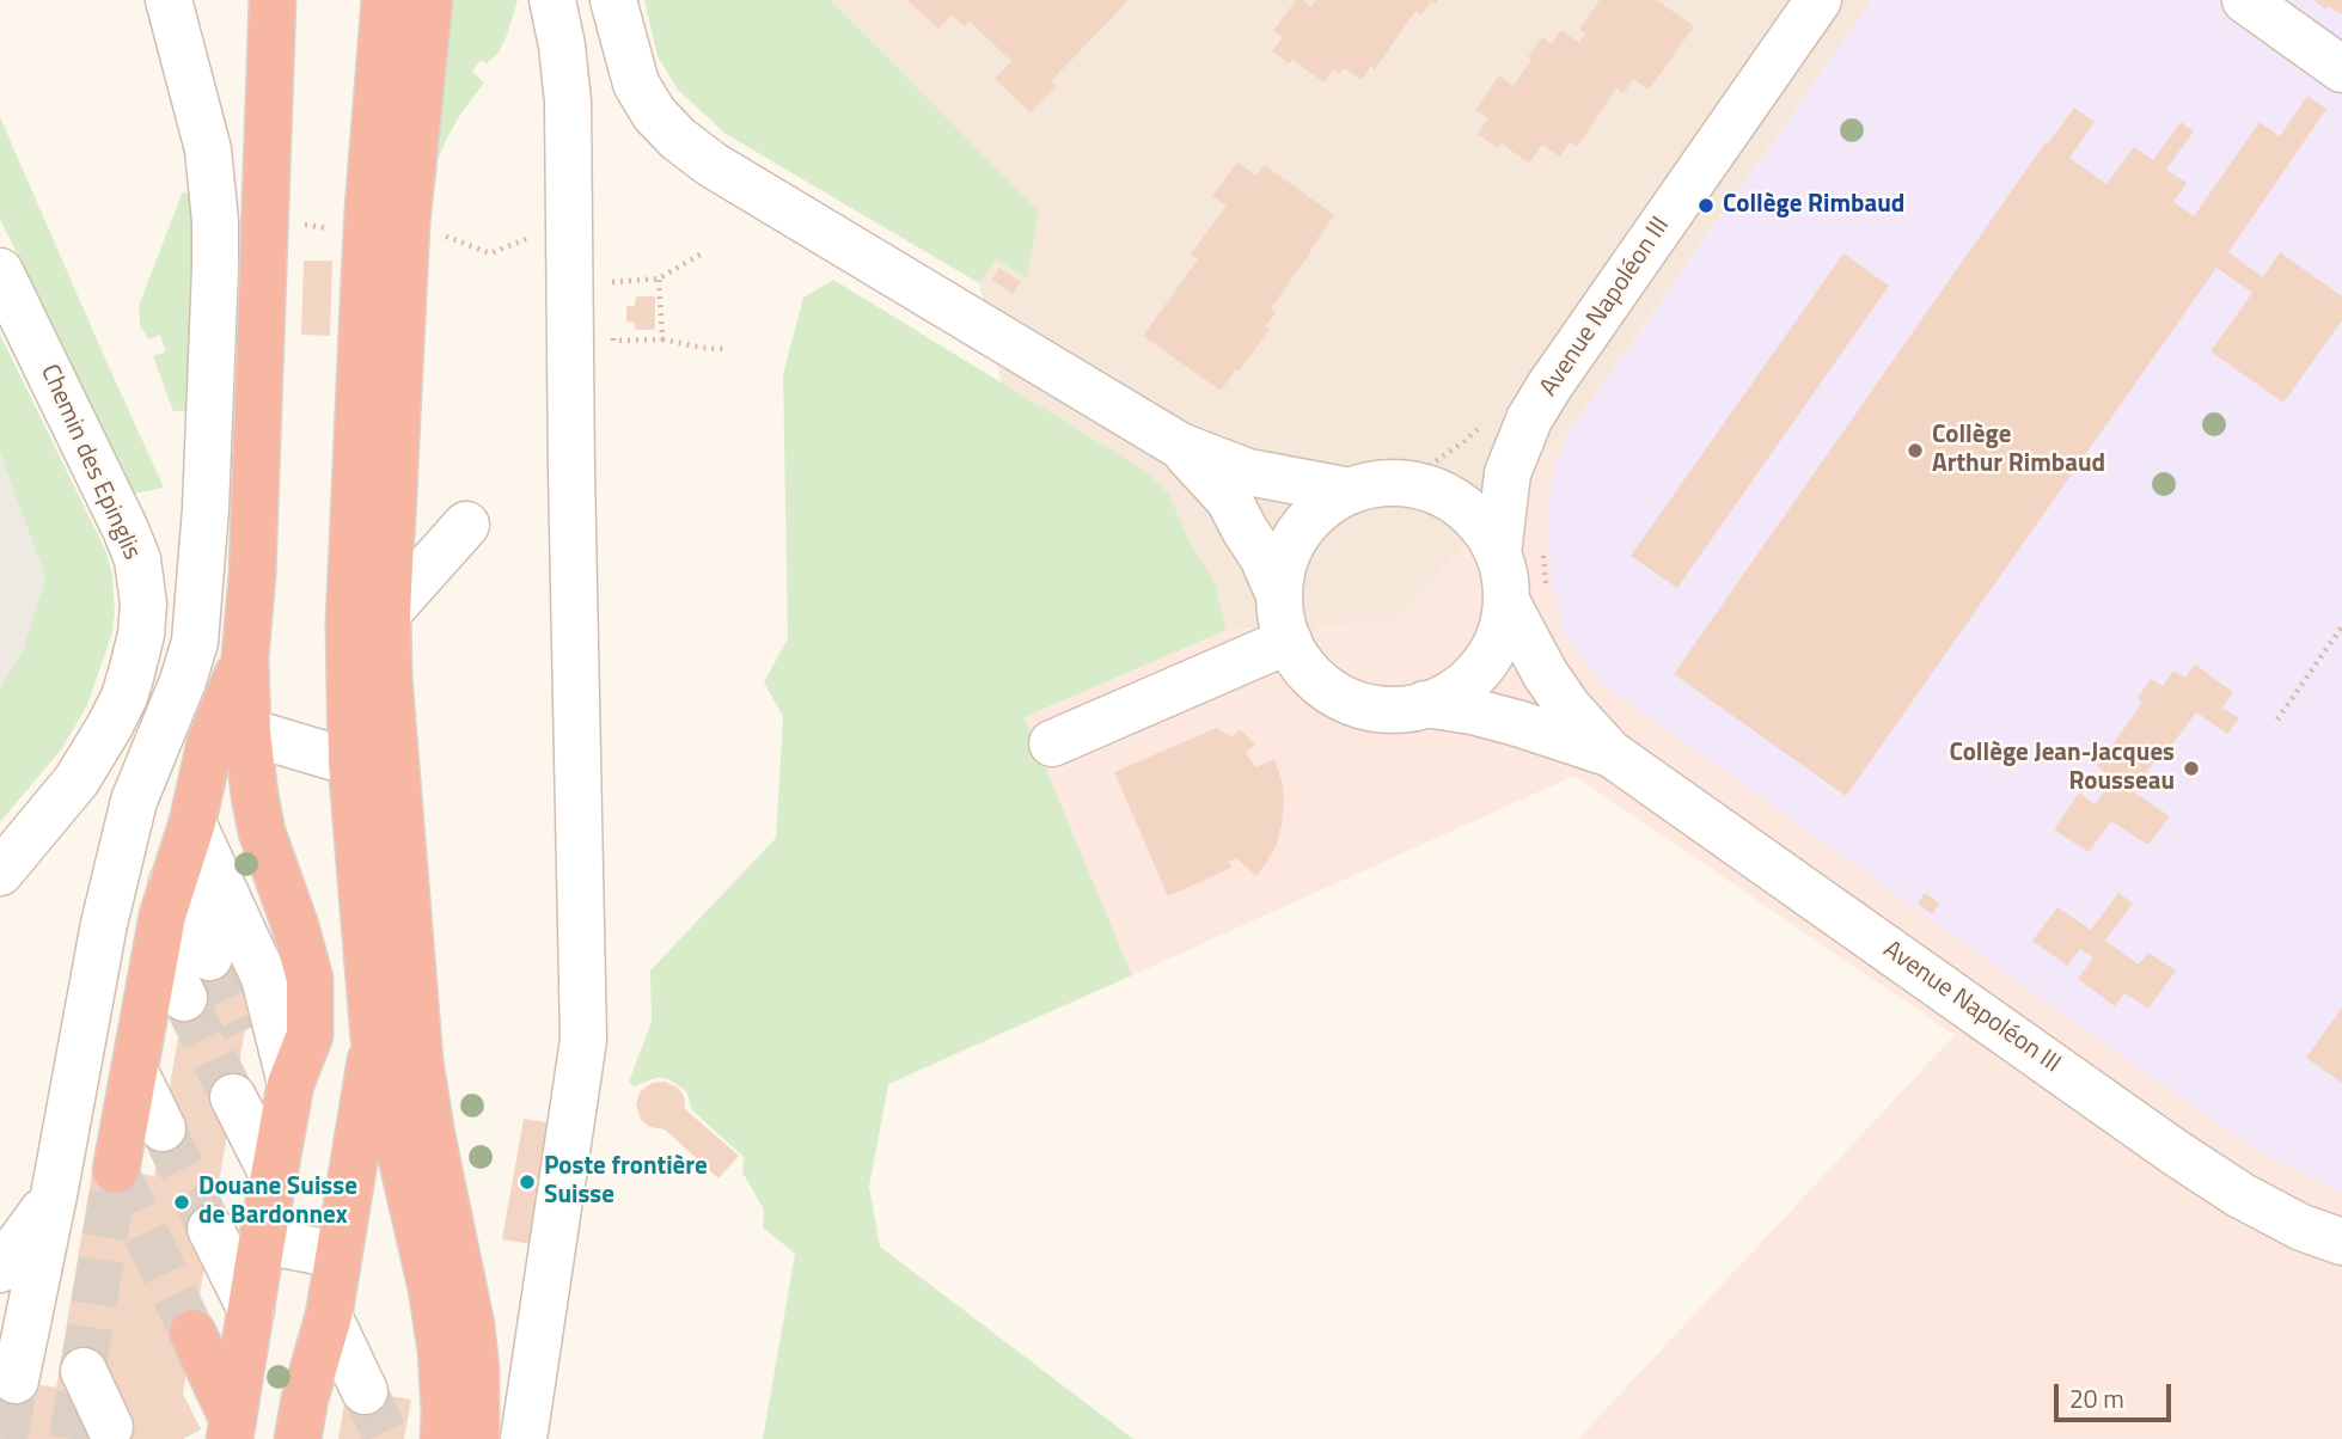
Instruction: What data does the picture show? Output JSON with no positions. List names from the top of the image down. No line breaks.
{"streets":{"street":["Avenue Napoléon III","Chemin des Epinglis"]},"places":["Collège Rimbaud","Collège Arthur Rimbaud","Collège Jean-Jacques Rousseau","Poste frontière Suisse","Douane Suisse de Bardonnex"],"scale_bar":"20 m"}
